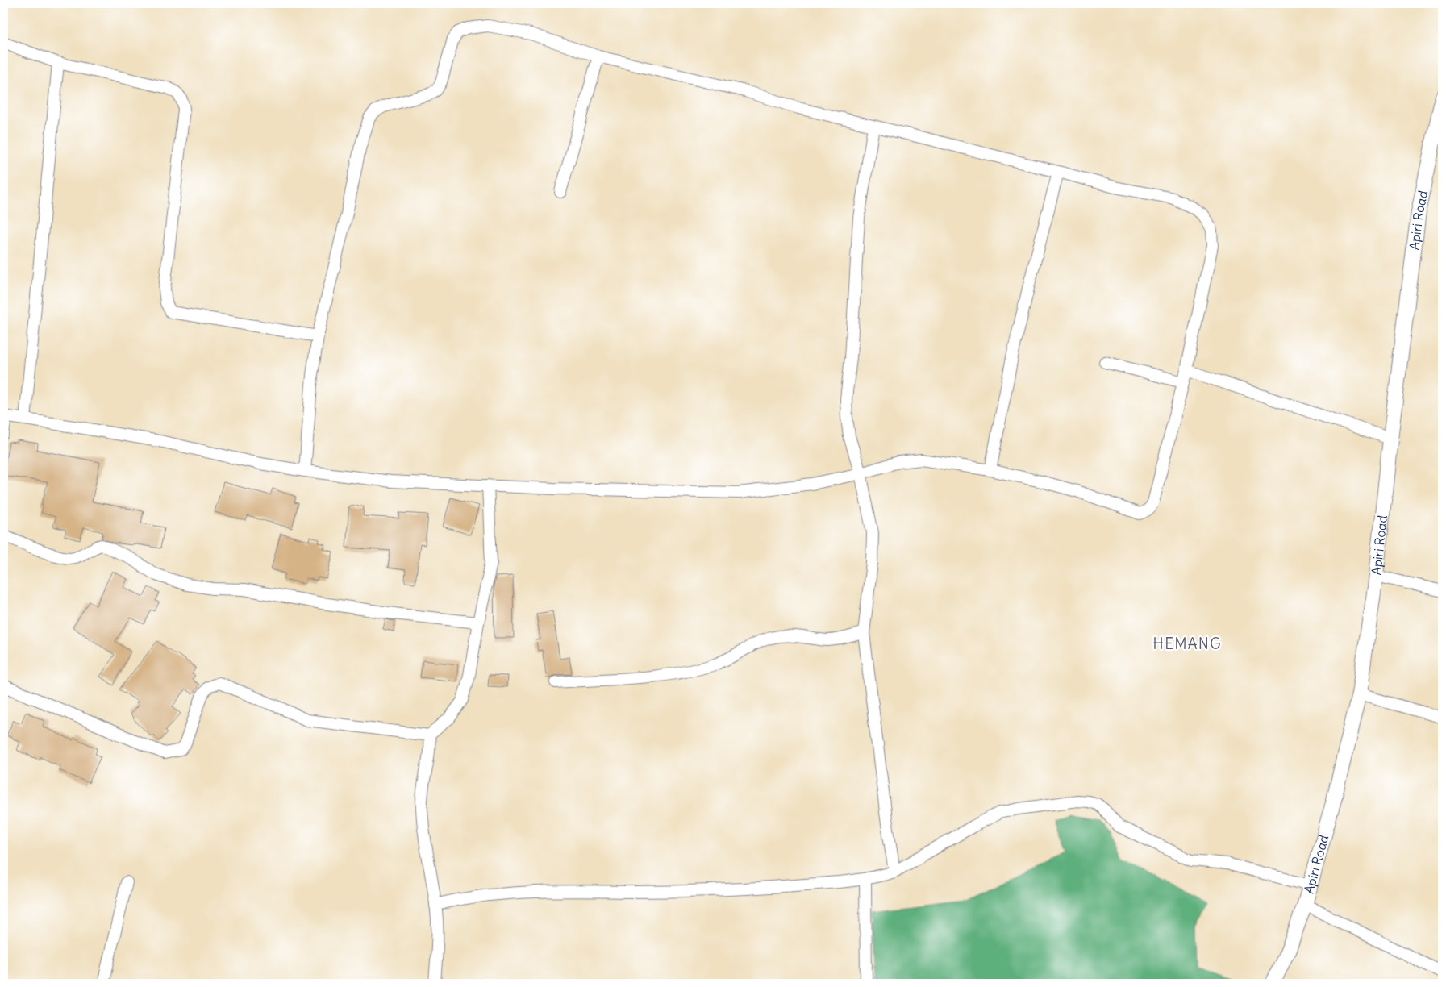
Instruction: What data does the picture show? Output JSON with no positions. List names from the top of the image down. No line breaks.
{"streets":{"street":["Apiri Road"]},"districts":["HEMANG"]}
